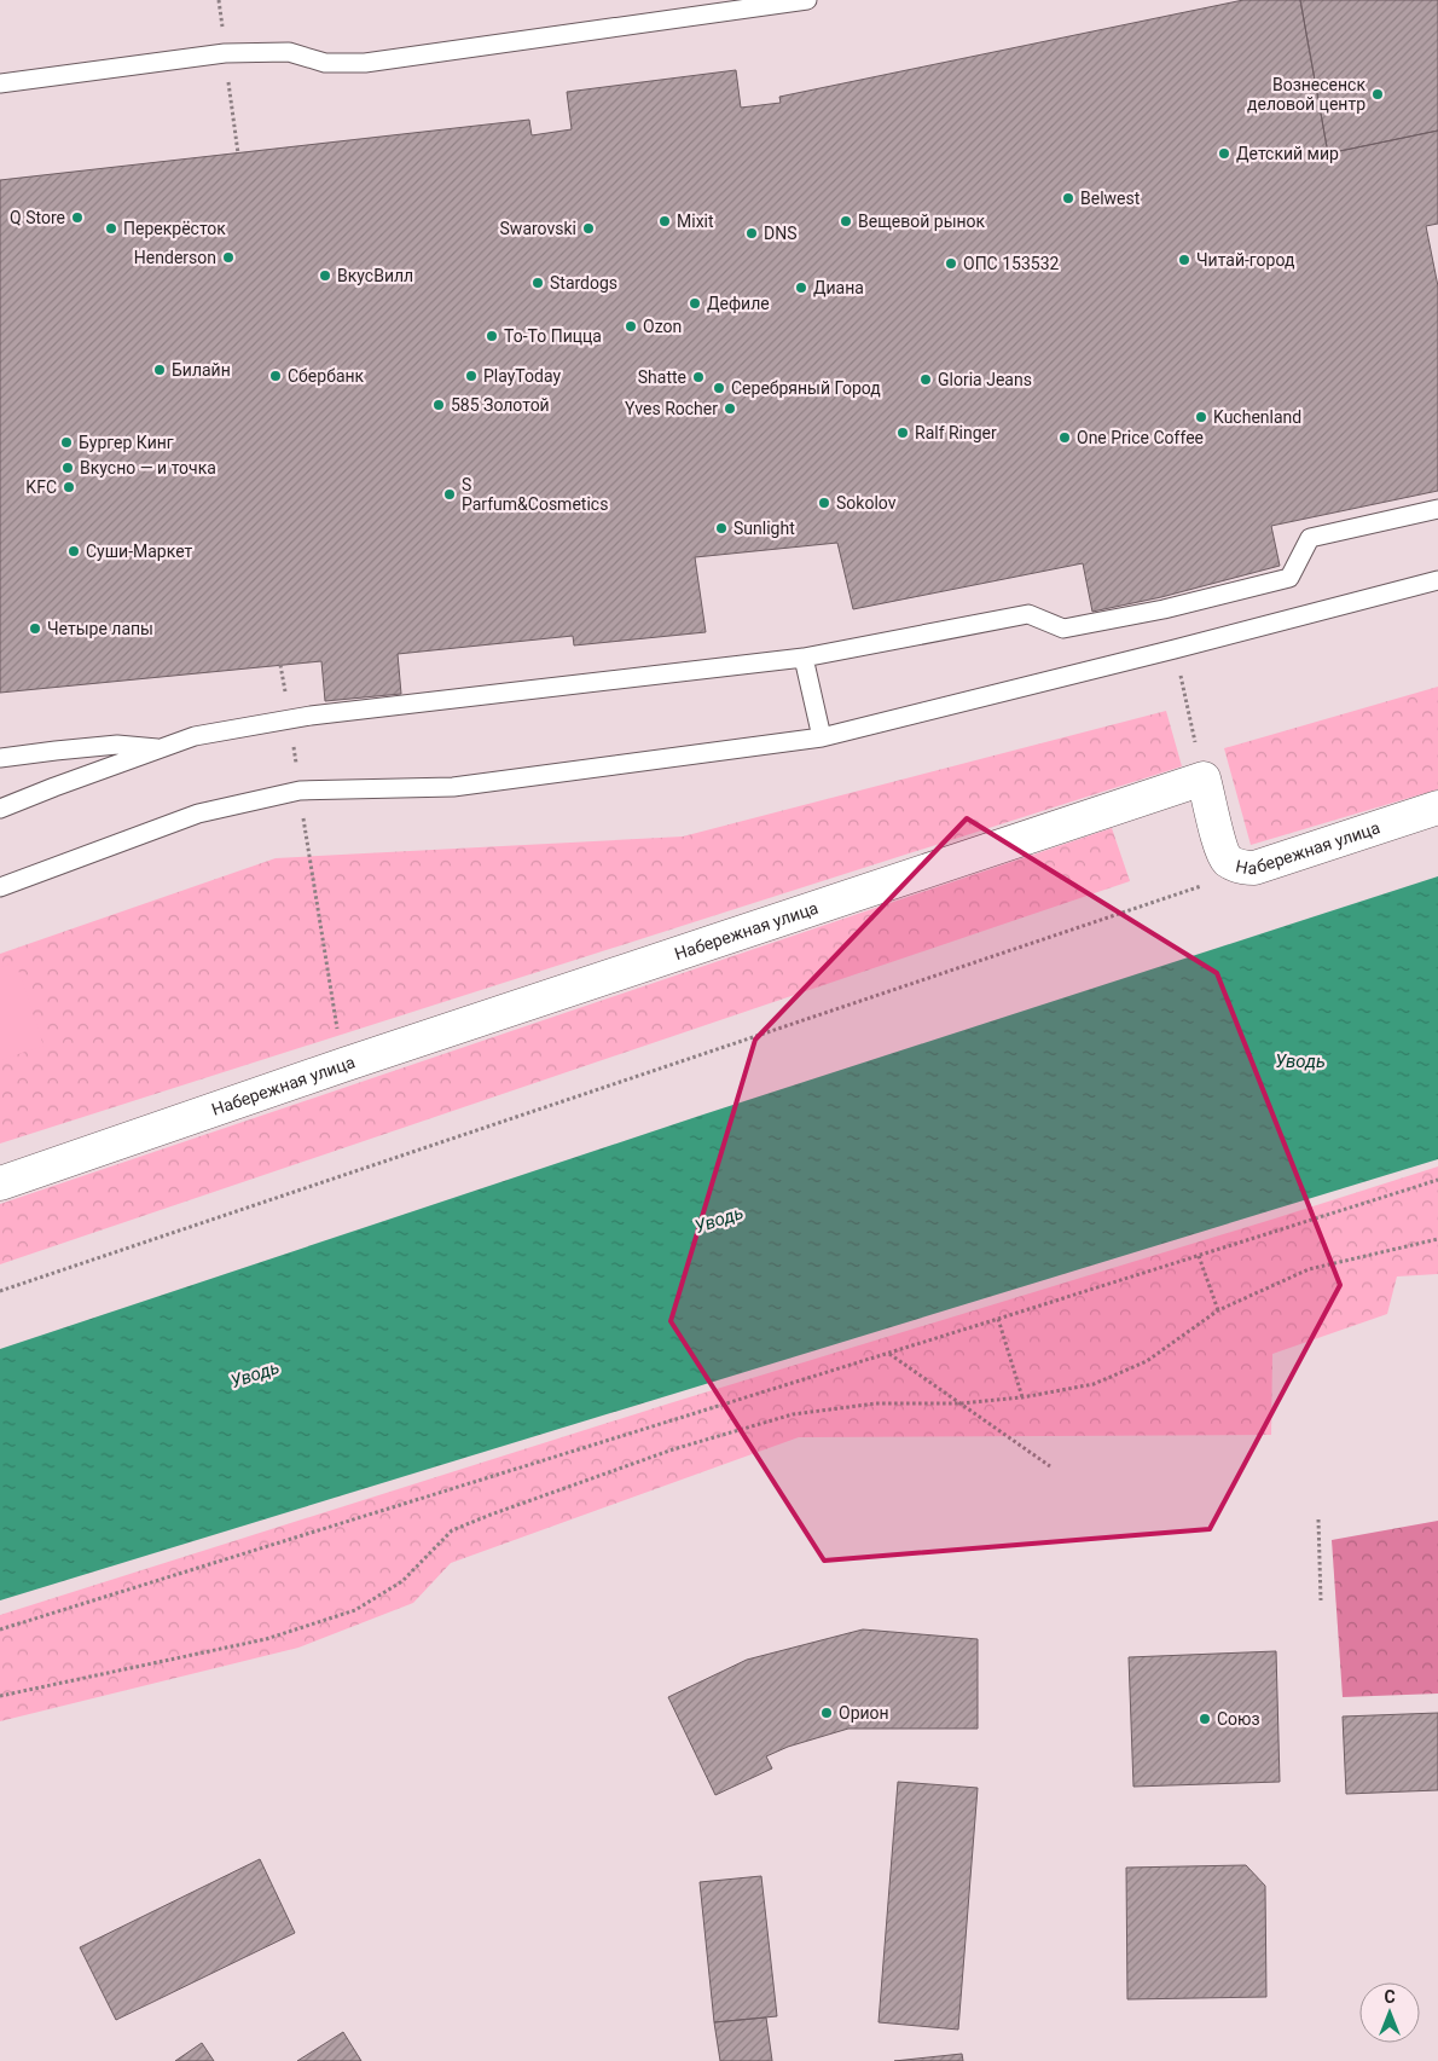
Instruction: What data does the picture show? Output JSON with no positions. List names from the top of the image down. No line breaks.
{"streets":{"street":["Набережная улица"]},"water":["Уводь"],"places":["Вознесенск деловой центр","Детский мир","Belwest","Q Store","Mixit","Вещевой рынок","Перекрёсток","Swarovski","DNS","Henderson","Читай-город","ОПС 153532","ВкусВилл","Stardogs","Диана","Дефиле","Ozon","То-То Пицца","Билайн","Сбербанк","PlayToday","Shatte","Gloria Jeans","Серебряный Город","585 Золотой","Yves Rocher","Kuchenland","Ralf Ringer","One Price Coffee","Бургер Кинг","Вкусно — и точка","KFC","S Parfum&Cosmetics","Sokolov","Sunlight","Суши-Маркет","Четыре лапы","Орион","Союз"],"north":"top"}
